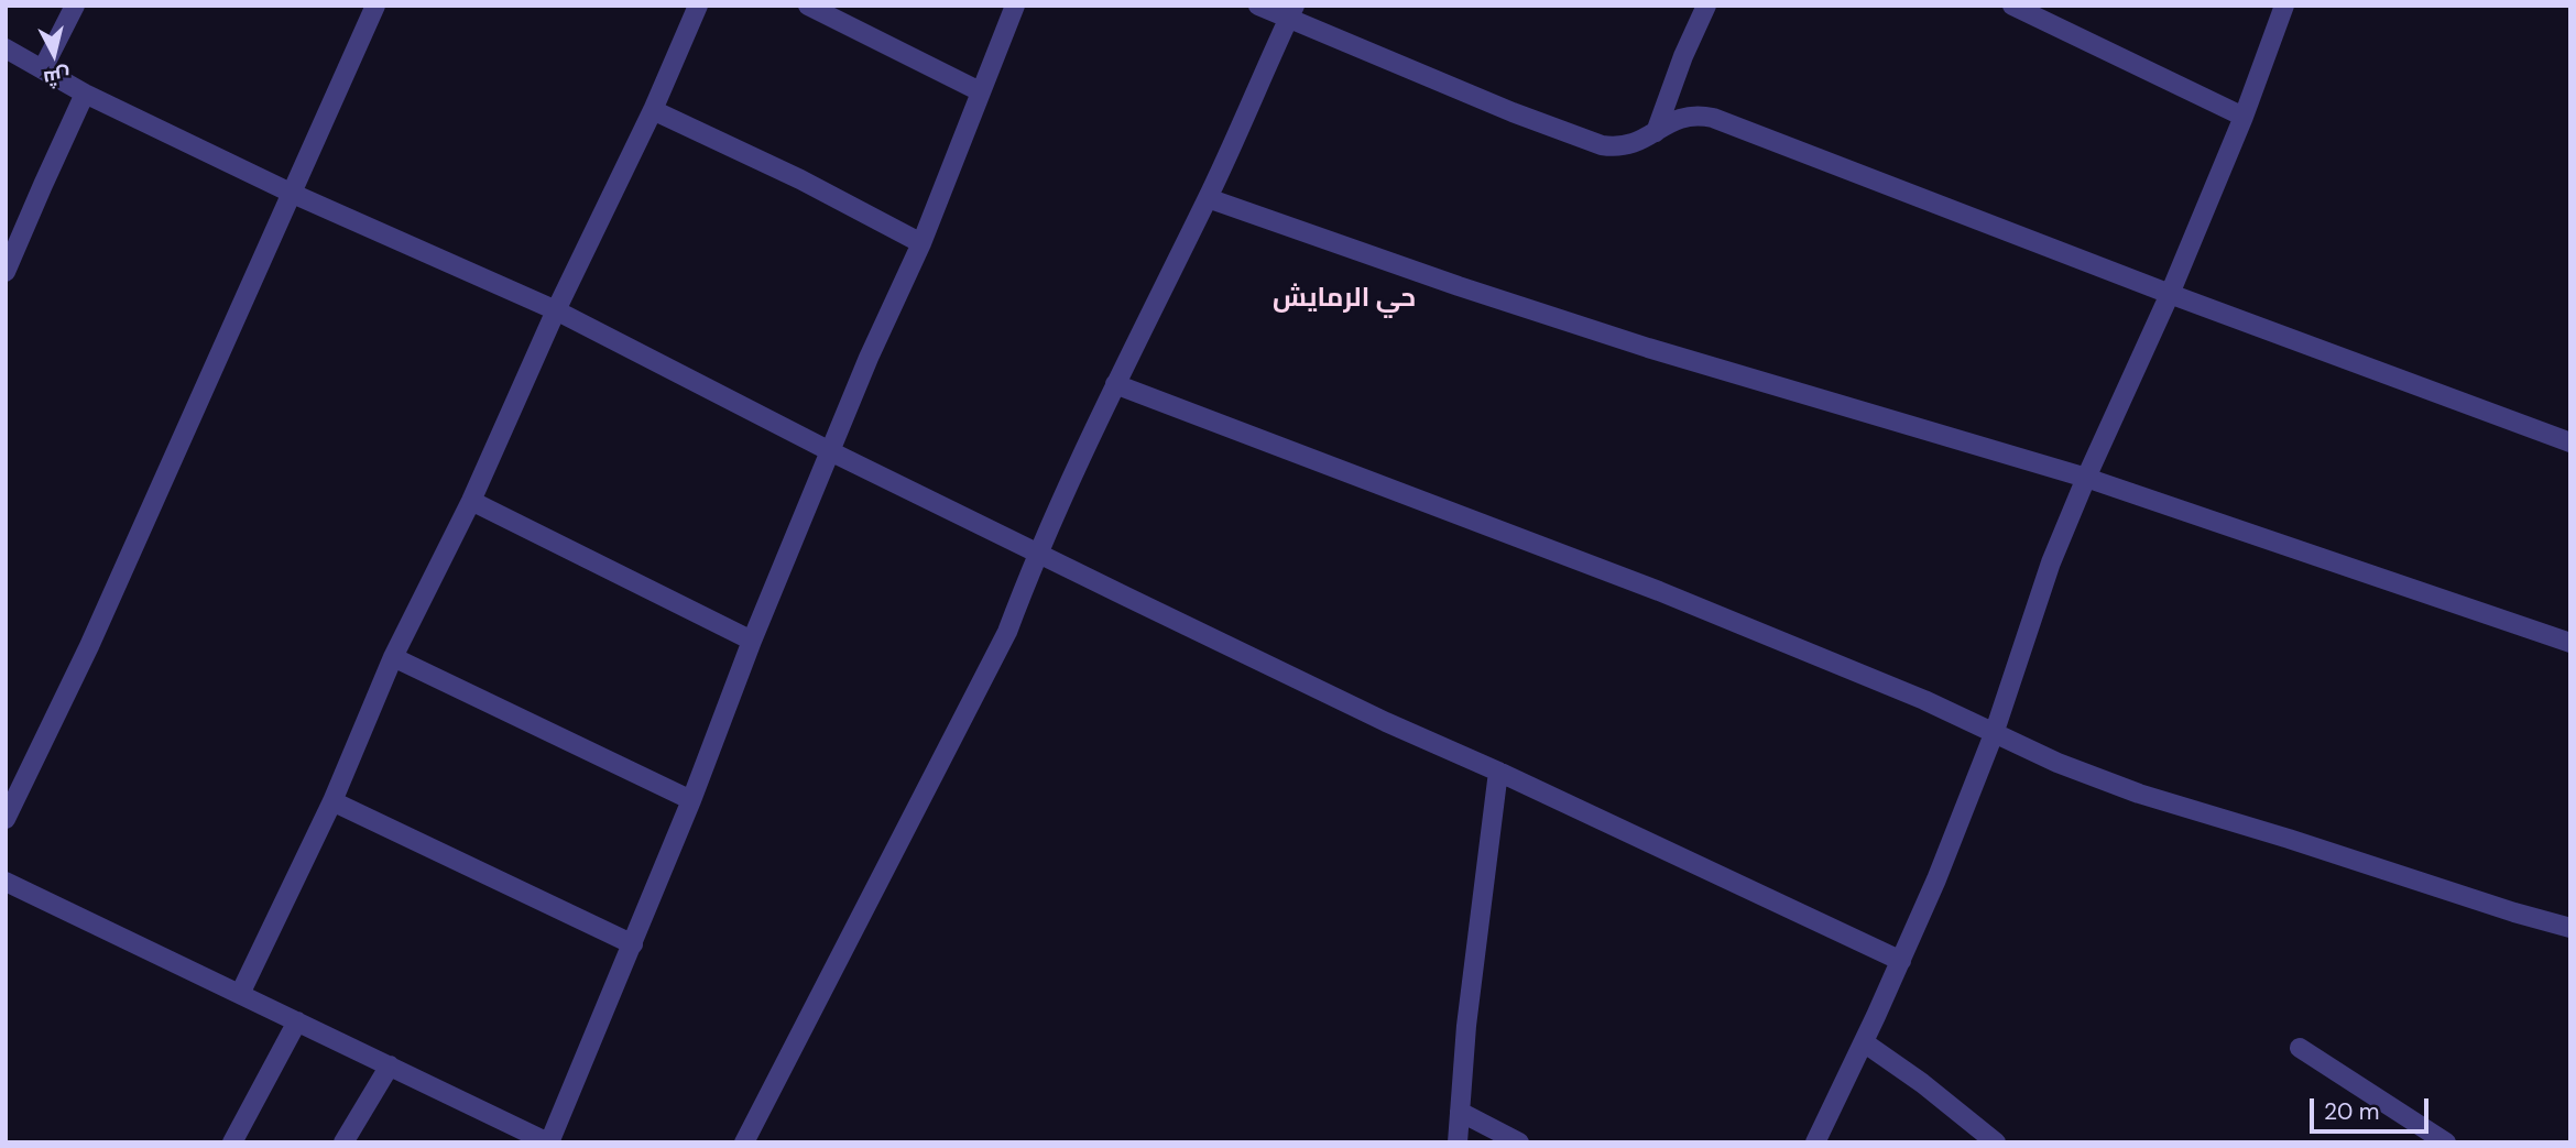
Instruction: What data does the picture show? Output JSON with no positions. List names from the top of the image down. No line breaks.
{"districts":["حي الرمايش"],"scale_bar":"20 m","north":"bottom"}
